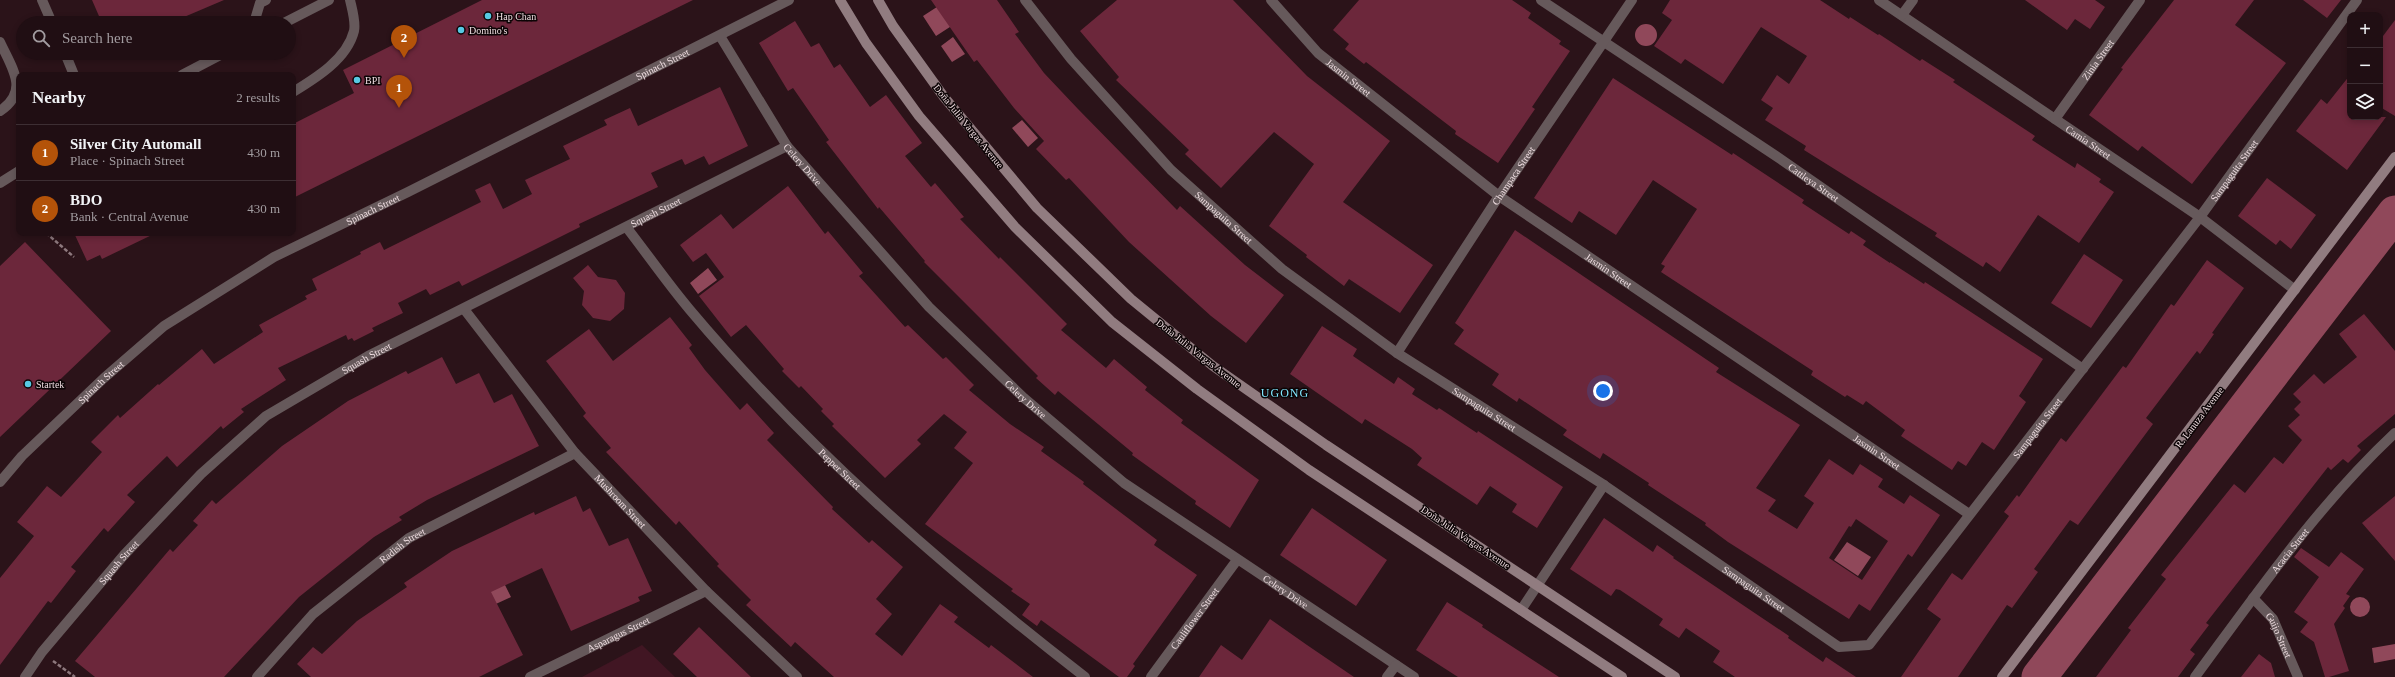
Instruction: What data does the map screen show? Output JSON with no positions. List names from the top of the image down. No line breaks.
{"streets":{"main road":["Doña Julia Vargas Avenue","R. Lanuza Avenue"],"street":["Zinia Street","Spinach Street","Jasmin Street","Camia Street","Celery Drive","Sampaguita Street","Champaca Street","Cattleya Street","Squash Street","Pepper Street","Mushroom Street","Radish Street","Acacia Street","Cauliflower Street","Asparagus Street","Guijo Street"]},"crossings":[["Zinia Street","Camia Street"],["Spinach Street","Celery Drive"],["Jasmin Street","Sampaguita Street"],["Jasmin Street","Champaca Street"],["Camia Street","Sampaguita Street"],["Camia Street","R. Lanuza Avenue"],["Celery Drive","Squash Street"],["Celery Drive","Cauliflower Street"],["Sampaguita Street","Champaca Street"],["Sampaguita Street","Cattleya Street"],["Champaca Street","Cattleya Street"],["Squash Street","Pepper Street"],["Squash Street","Mushroom Street"],["Mushroom Street","Radish Street"],["Mushroom Street","Asparagus Street"],["Acacia Street","Guijo Street"]],"districts":["UGONG"],"places":["Hap Chan","Domino's","BPI","Startek"],"page":{"map_buttons":["+","−"],"search":"Search here","pins":["2","1"],"heading":["Nearby","2 results"],"list":[{"mark":"1","name":"Silver City Automall","note":"Place · Spinach Street","value":"430 m"},{"mark":"2","name":"BDO","note":"Bank · Central Avenue","value":"430 m"}]}}
